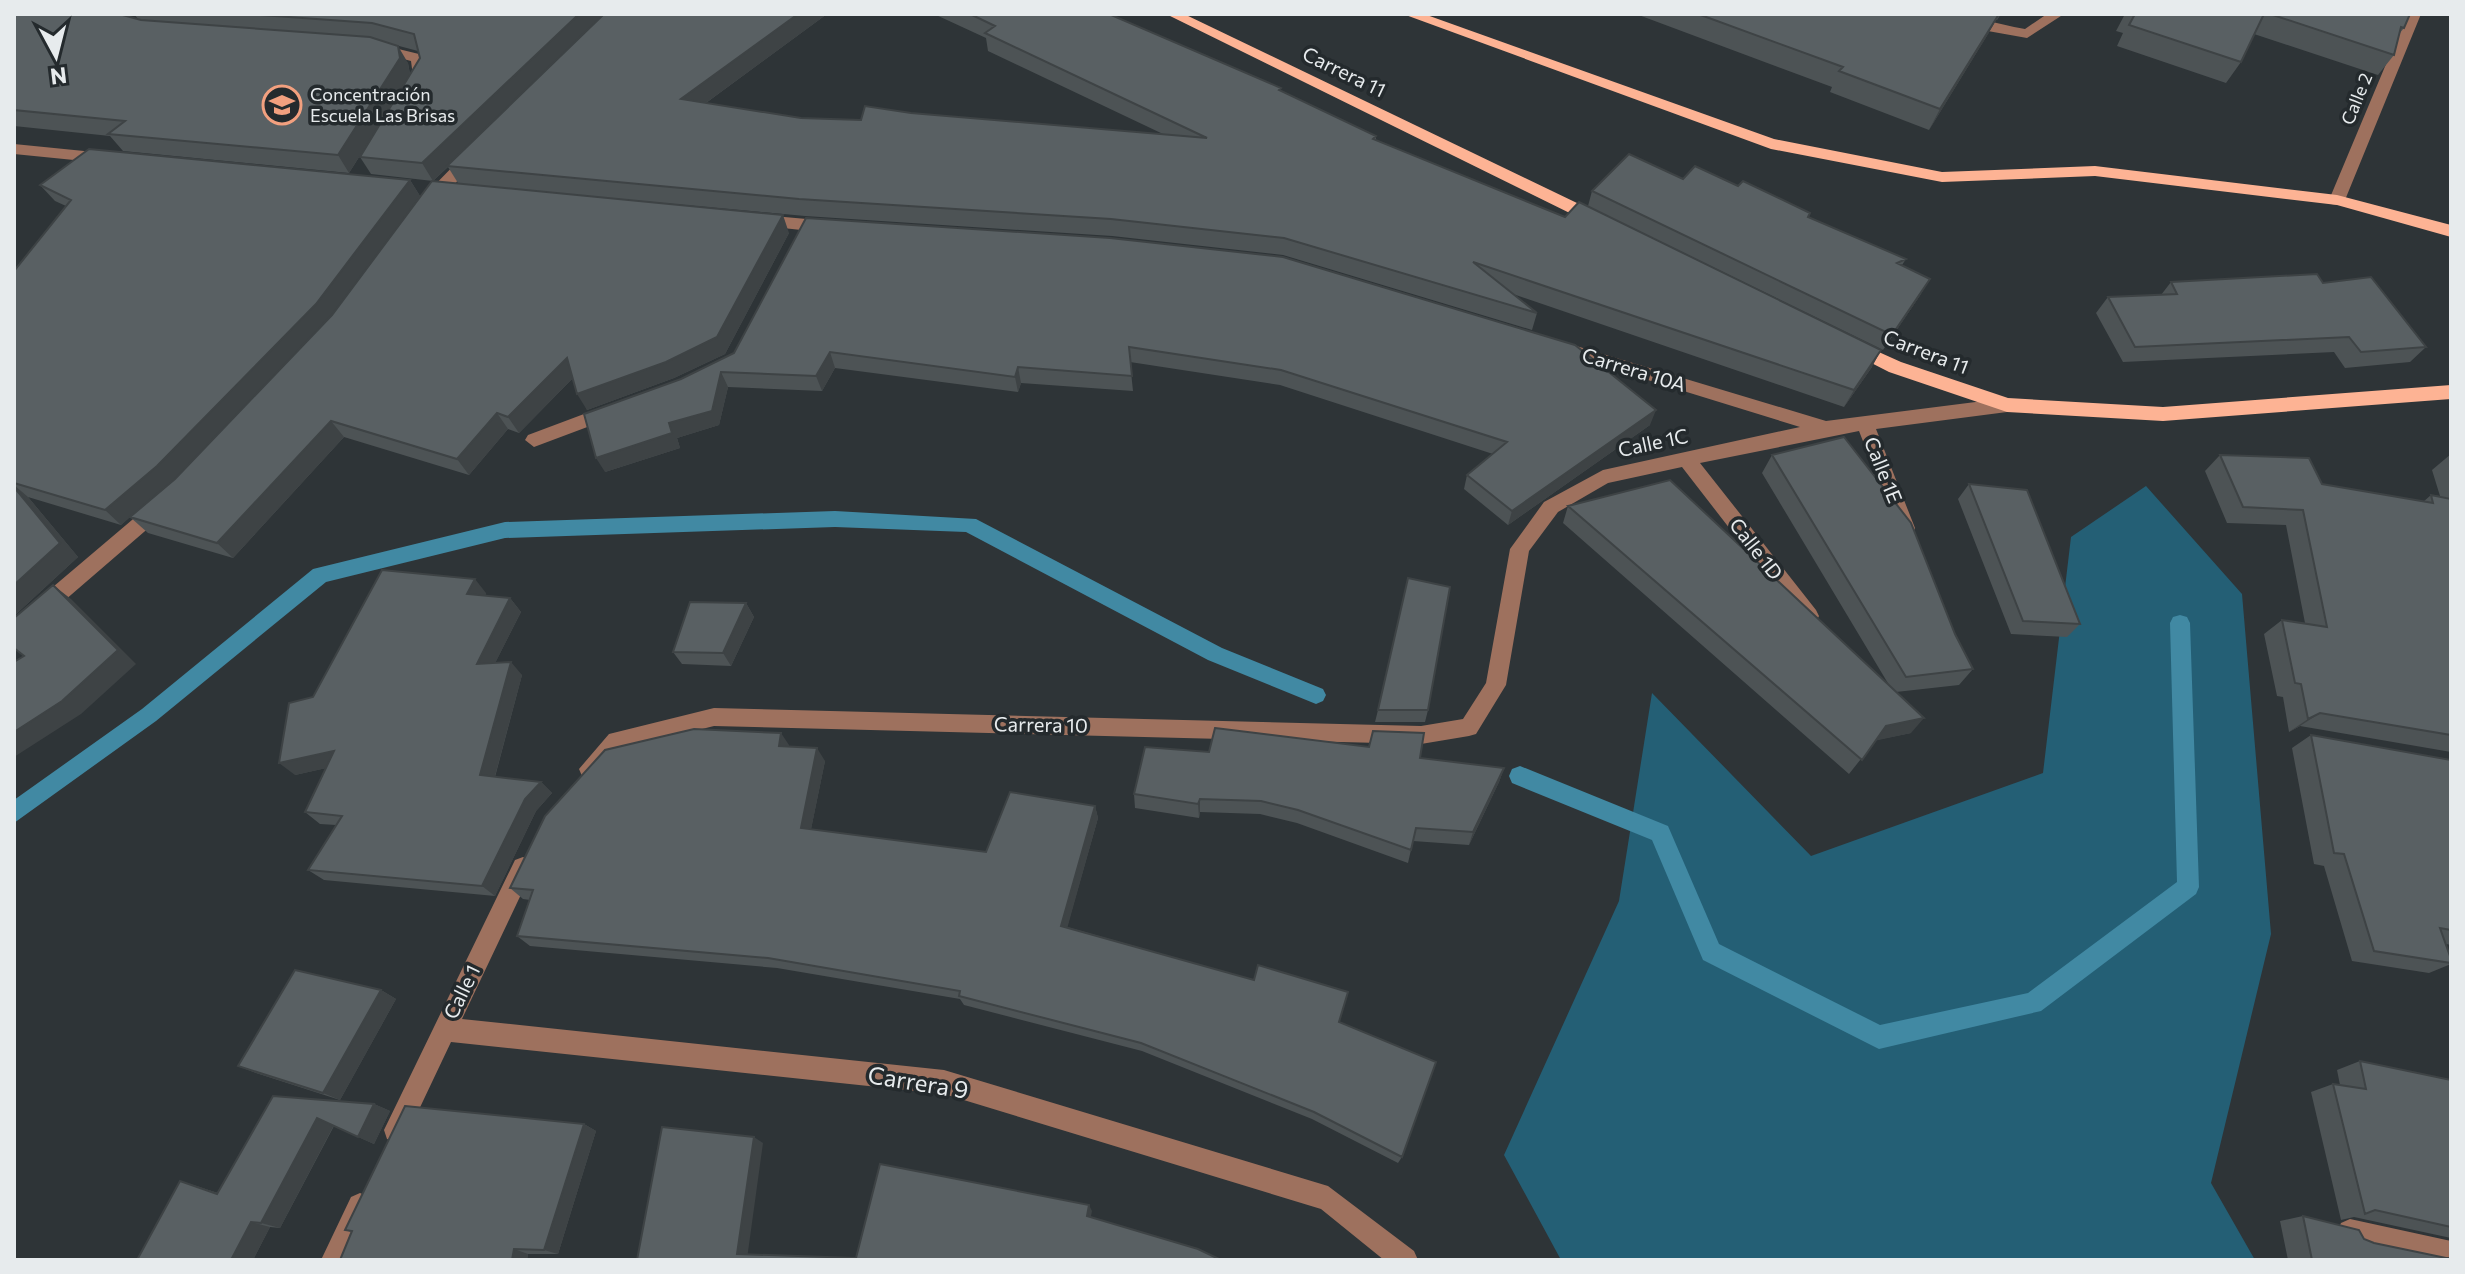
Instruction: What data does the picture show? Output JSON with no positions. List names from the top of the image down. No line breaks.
{"streets":{"main road":["Carrera 11"],"street":["Calle 2","Carrera 10A","Calle 1C","Calle 1E","Calle 1D","Carrera 10","Calle 1","Carrera 9"]},"crossings":[["Carrera 11","Calle 1C"],["Carrera 10A","Calle 1C"],["Calle 1C","Calle 1E"],["Calle 1C","Calle 1D"],["Calle 1C","Carrera 10"],["Calle 1","Carrera 9"]],"places":{"school or university":["Concentración Escuela Las Brisas"]},"north":"bottom"}
